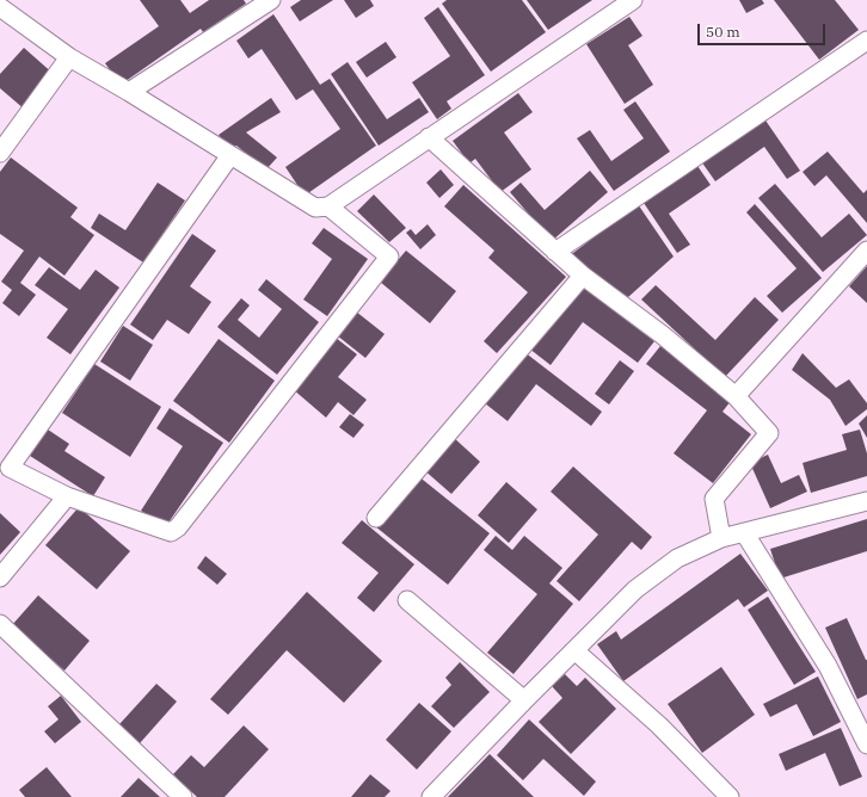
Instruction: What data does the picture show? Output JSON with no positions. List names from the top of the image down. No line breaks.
{"scale_bar":"50 m"}
